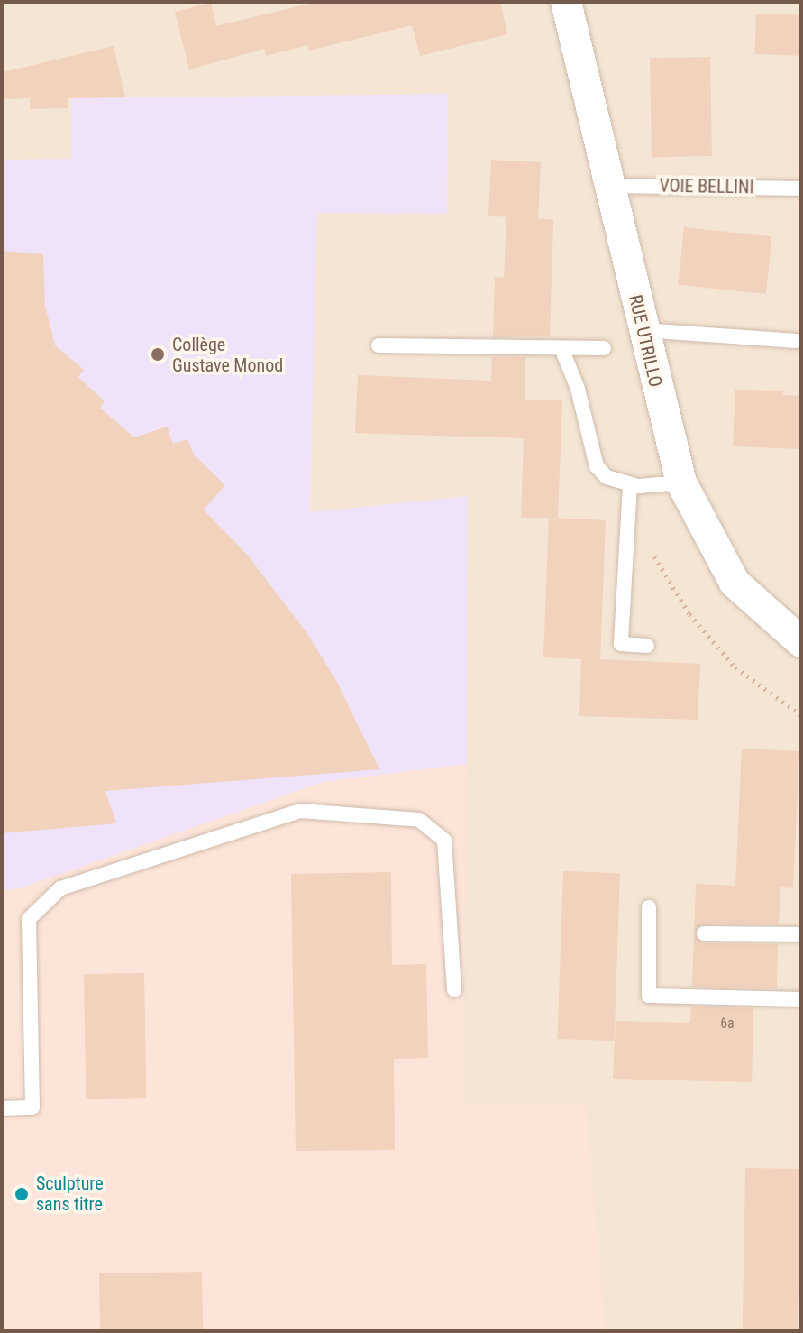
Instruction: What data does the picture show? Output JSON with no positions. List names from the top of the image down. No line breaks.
{"streets":{"street":["RUE UTRILLO"],"lane":["VOIE BELLINI"]},"crossings":[["VOIE BELLINI","RUE UTRILLO"]],"places":["Collège Gustave Monod","Sculpture sans titre"],"house_numbers":["6a"]}
